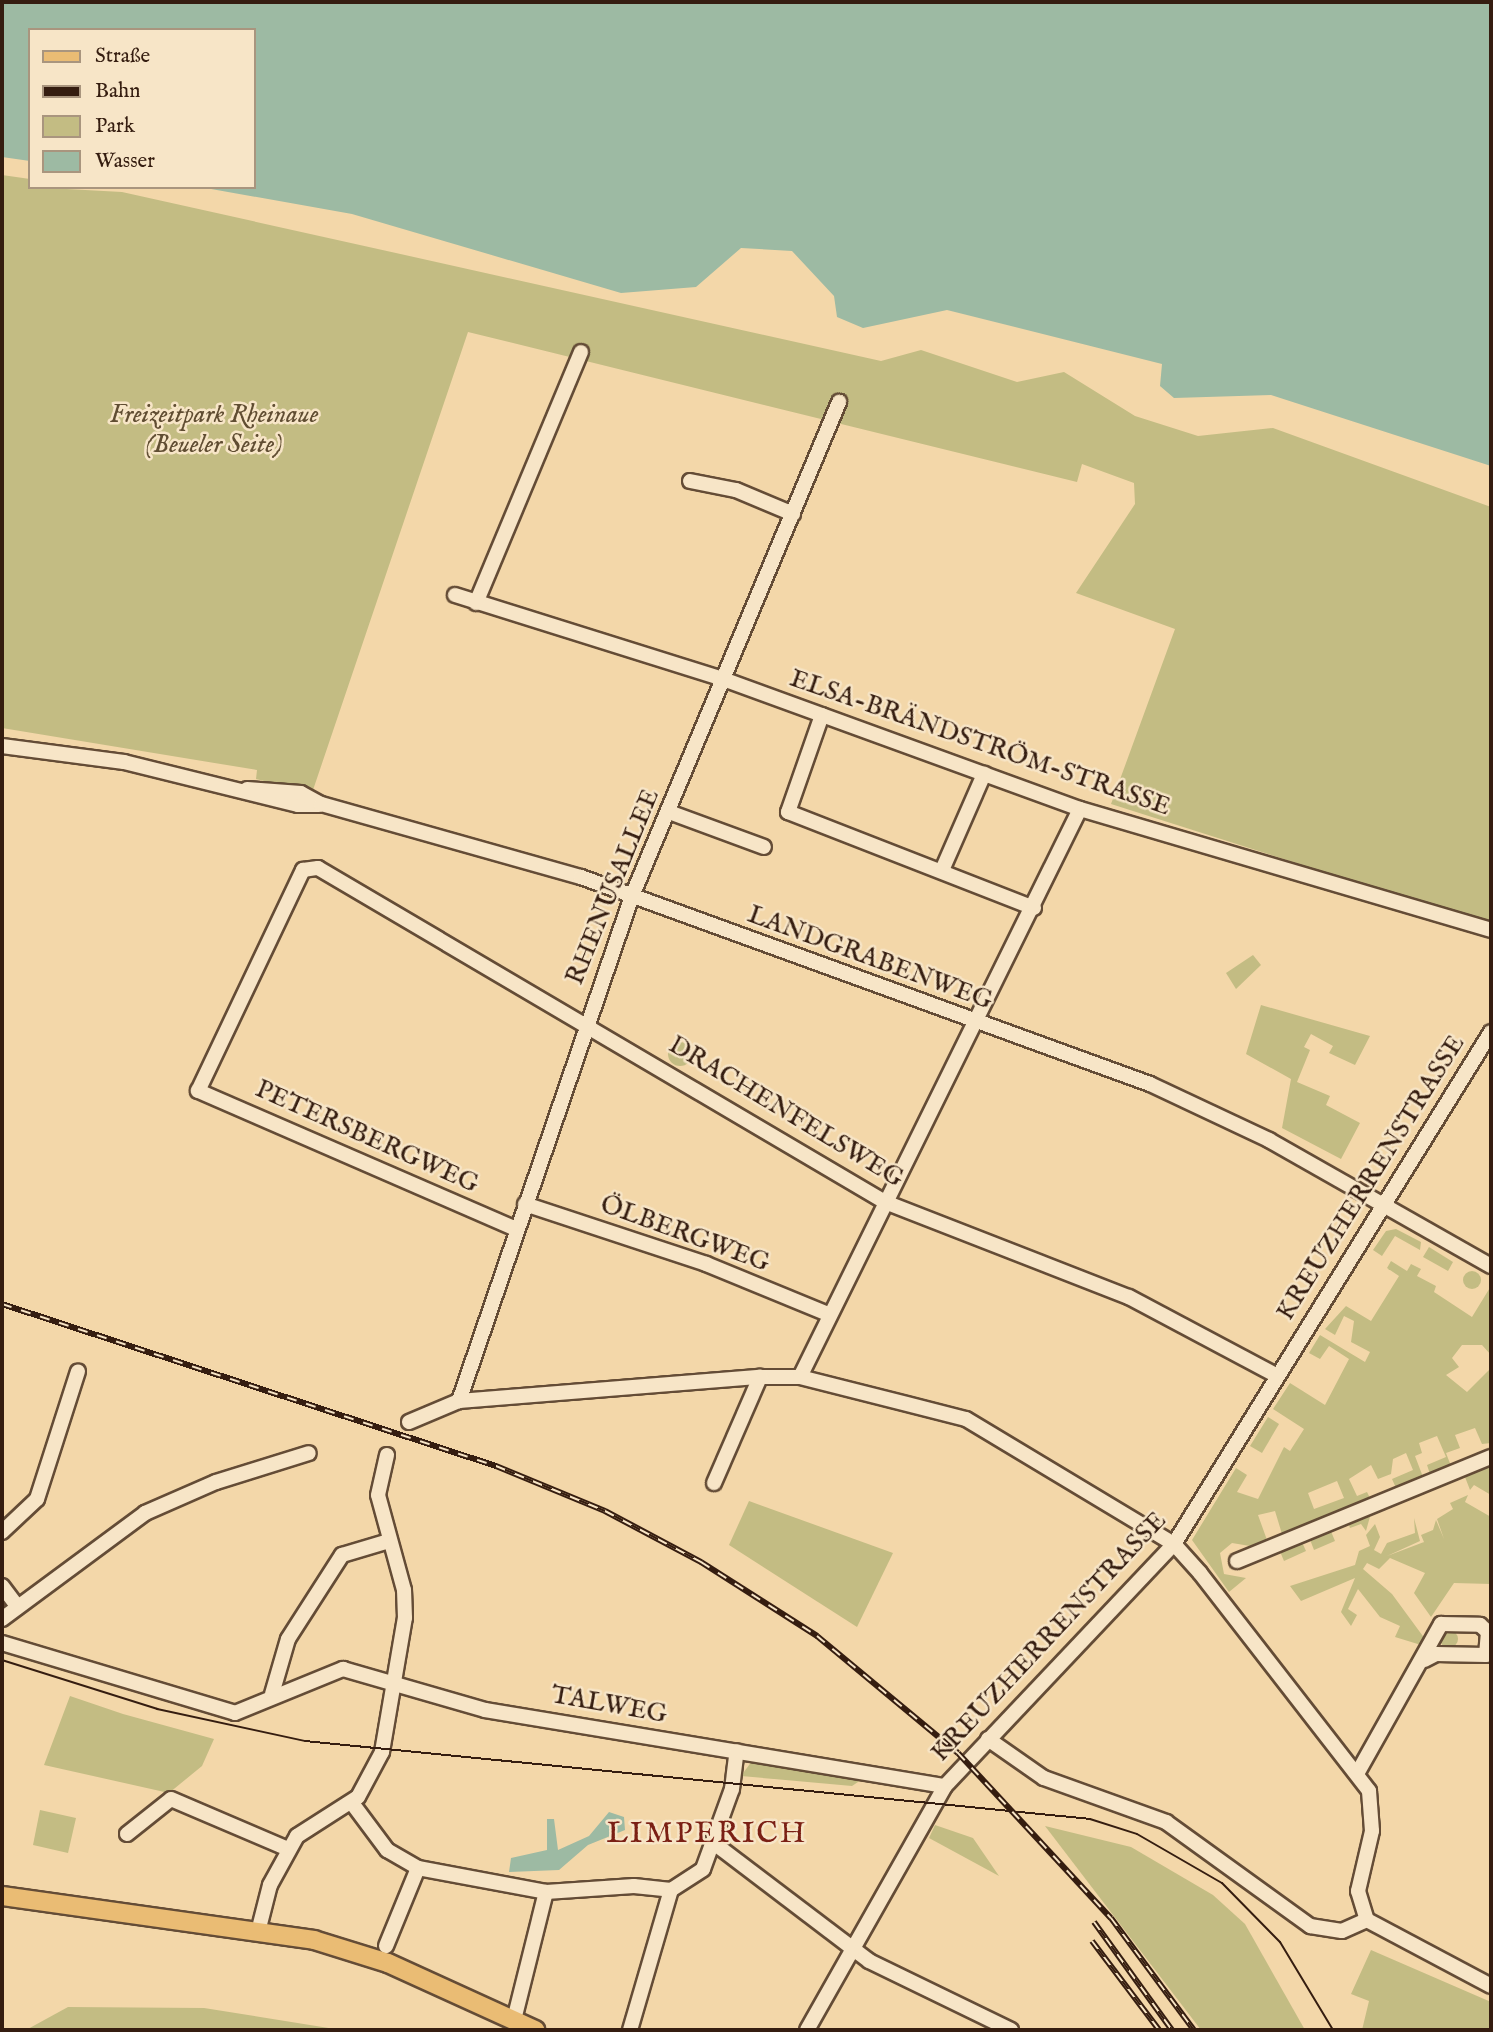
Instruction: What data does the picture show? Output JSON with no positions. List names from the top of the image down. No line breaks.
{"streets":{"street":["ELSA-BRÄNDSTRÖM-STRASSE","RHENUSALLEE","LANDGRABENWEG","DRACHENFELSWEG","PETERSBERGWEG","KREUZHERRENSTRASSE","ÖLBERGWEG","TALWEG"]},"crossings":[["ELSA-BRÄNDSTRÖM-STRASSE","RHENUSALLEE"],["RHENUSALLEE","LANDGRABENWEG"],["RHENUSALLEE","DRACHENFELSWEG"],["RHENUSALLEE","PETERSBERGWEG"],["RHENUSALLEE","ÖLBERGWEG"],["LANDGRABENWEG","KREUZHERRENSTRASSE"],["DRACHENFELSWEG","PETERSBERGWEG"],["DRACHENFELSWEG","KREUZHERRENSTRASSE"],["KREUZHERRENSTRASSE","TALWEG"]],"districts":["LIMPERICH"],"parks":["Freizeitpark Rheinaue (Beueler Seite)"],"legend":["Straße","Bahn","Park","Wasser"]}
